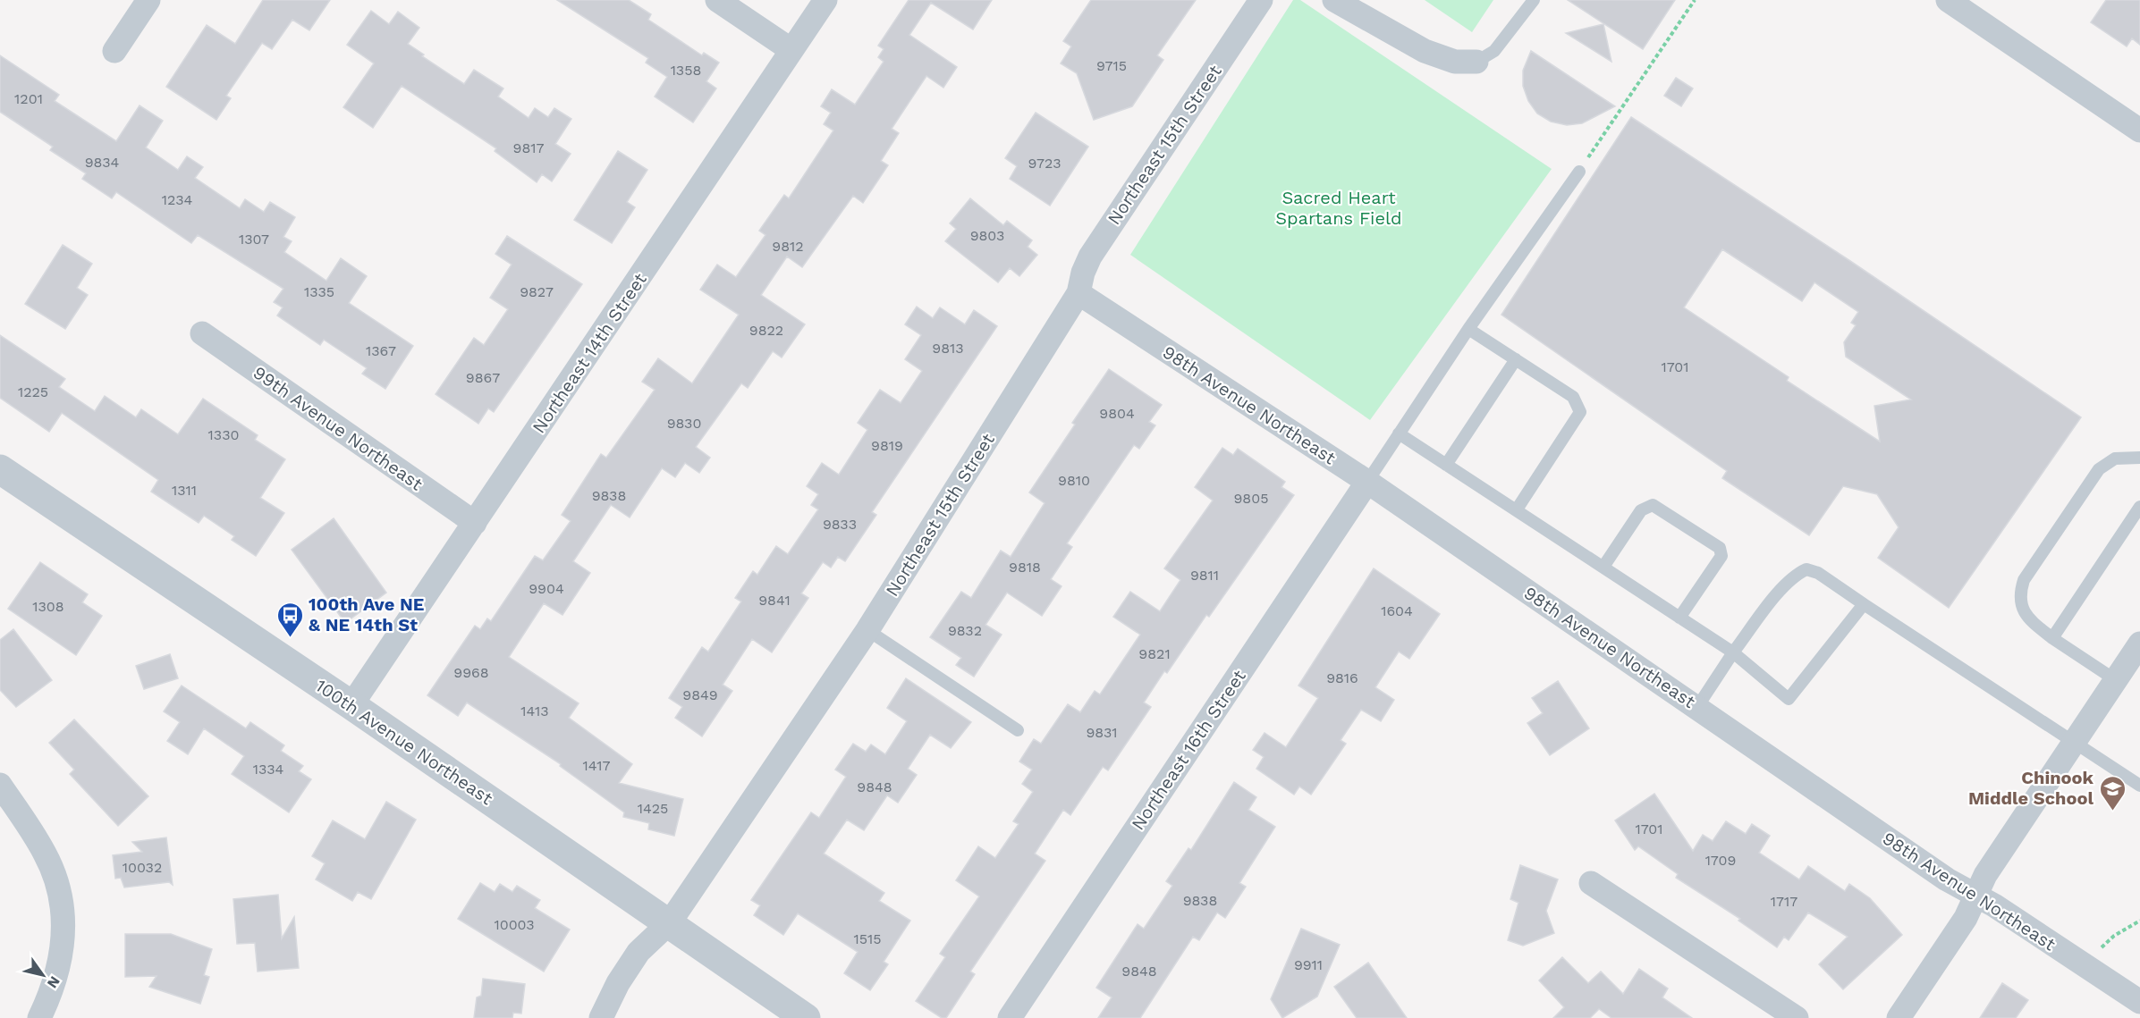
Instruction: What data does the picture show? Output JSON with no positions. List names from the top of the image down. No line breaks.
{"streets":{"street":["Northeast 15th Street","Northeast 14th Street","98th Avenue Northeast","99th Avenue Northeast","100th Avenue Northeast","Northeast 16th Street"]},"crossings":[["Northeast 15th Street","98th Avenue Northeast"],["Northeast 15th Street","100th Avenue Northeast"],["Northeast 14th Street","99th Avenue Northeast"],["Northeast 14th Street","100th Avenue Northeast"],["98th Avenue Northeast","Northeast 16th Street"]],"parks":["Sacred Heart Spartans Field"],"places":{"bus stop":["100th Ave NE & NE 14th St"],"school or university":["Chinook Middle School"]},"house_numbers":["9715","1358","1201","9817","9834","9723","1234","9803","1307","9812","1335","9827","9822","9813","1367","1701","9867","1225","9804","9830","1330","9819","9810","1311","9838","9805","9833","9818","9811","9904","9841","1308","1604","9832","9821","9968","9816","9849","1413","9831","1417","1334","9848","1425","1701","1709","10032","9838","1717","10003","1515","9911","9848"],"north":"bottom right"}
